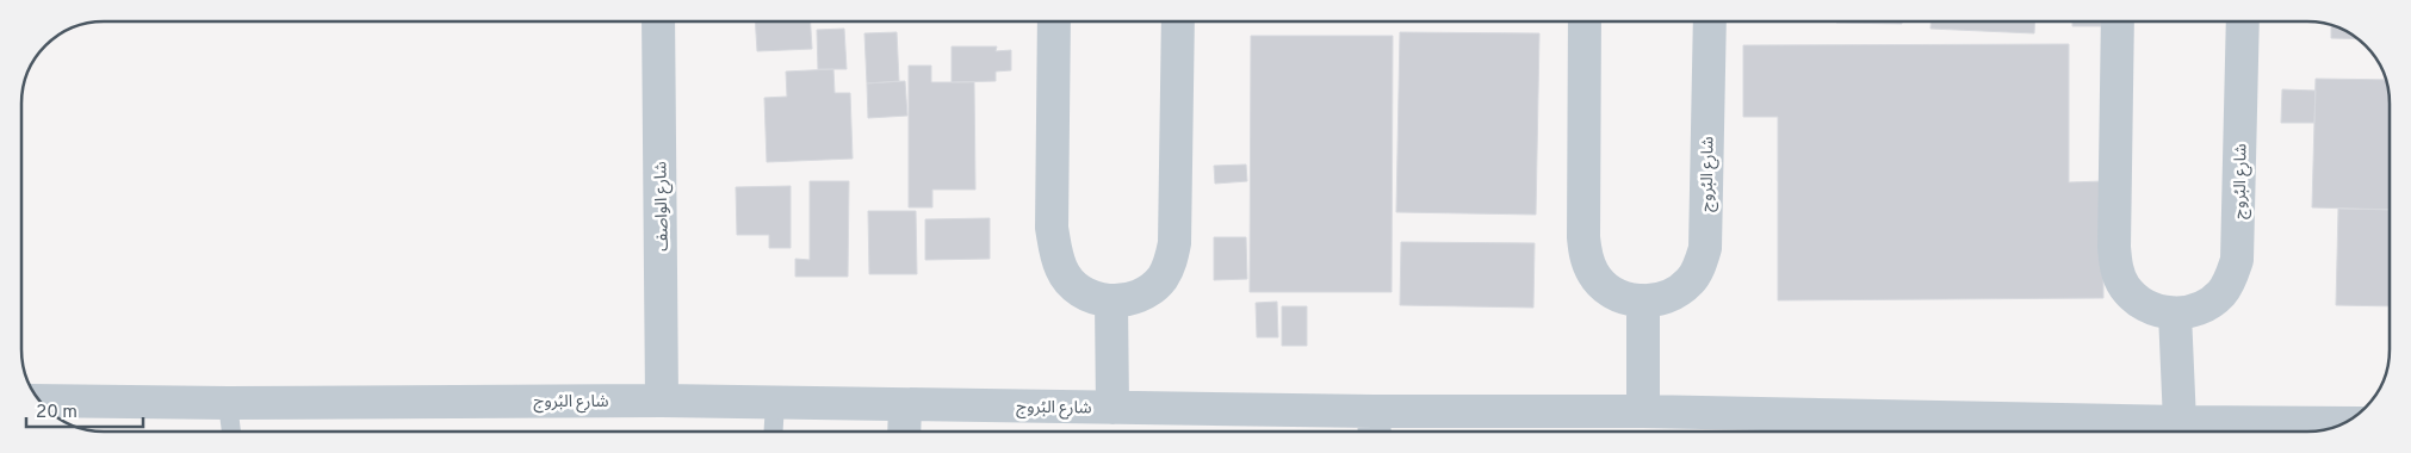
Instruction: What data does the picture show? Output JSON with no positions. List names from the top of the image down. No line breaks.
{"streets":{"street":["شارع البُروج","شارع الواصف"]},"crossings":[["شارع البُروج","شارع الواصف"]],"scale_bar":"20 m"}
